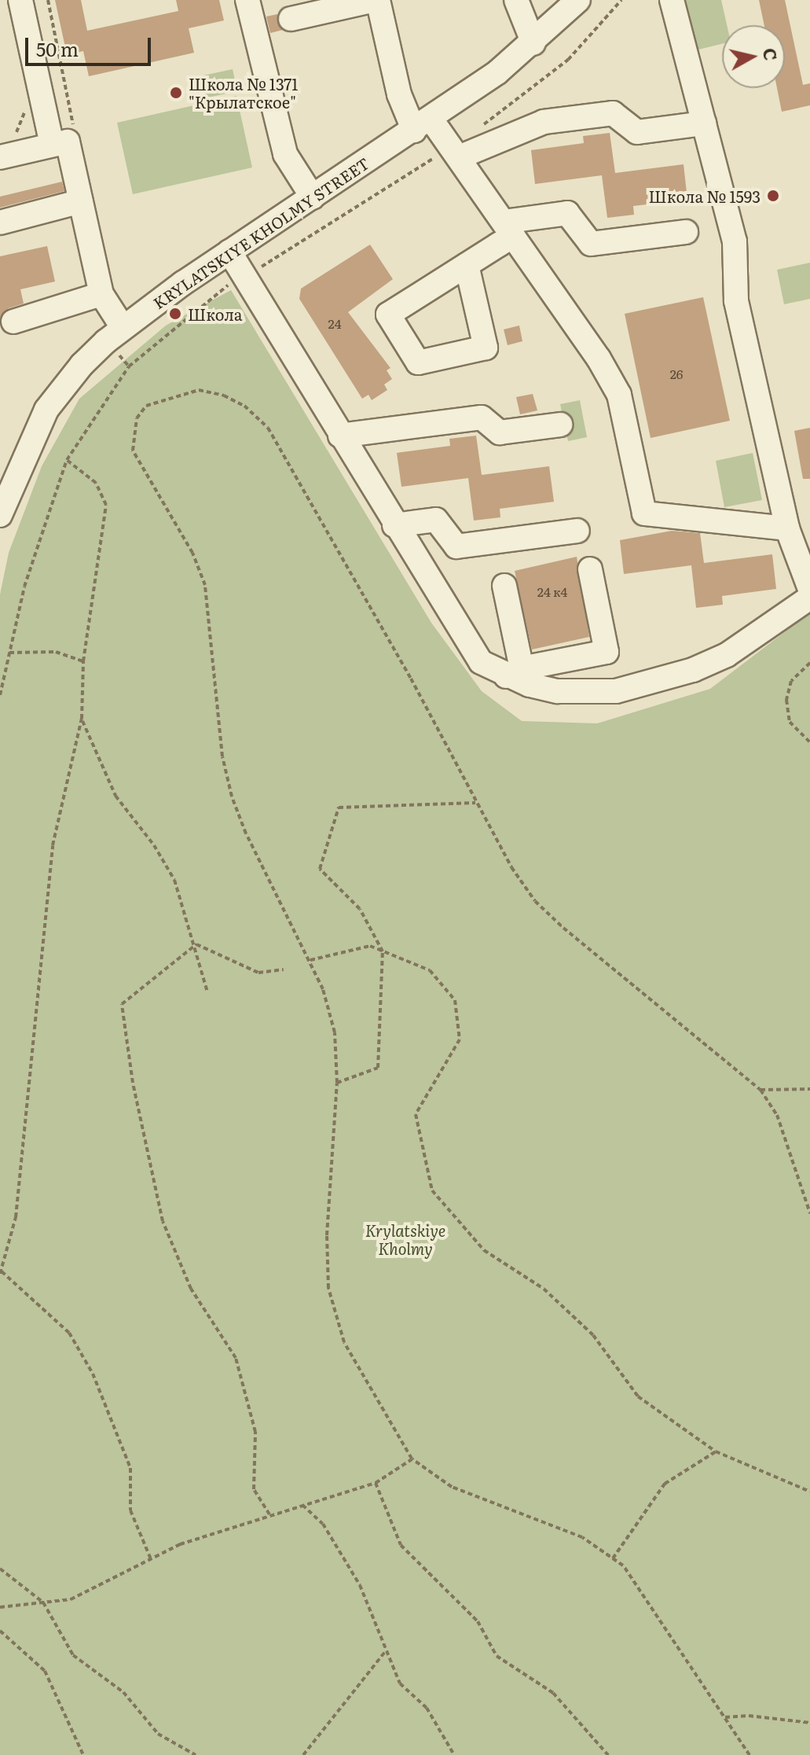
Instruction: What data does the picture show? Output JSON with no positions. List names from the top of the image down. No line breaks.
{"streets":{"street":["KRYLATSKIYE KHOLMY STREET"]},"parks":["Krylatskiye Kholmy"],"places":["Школа № 1371 \"Крылатское\"","Школа № 1593","Школа"],"house_numbers":["24","26","24 к4"],"scale_bar":"50 m","north":"right"}
